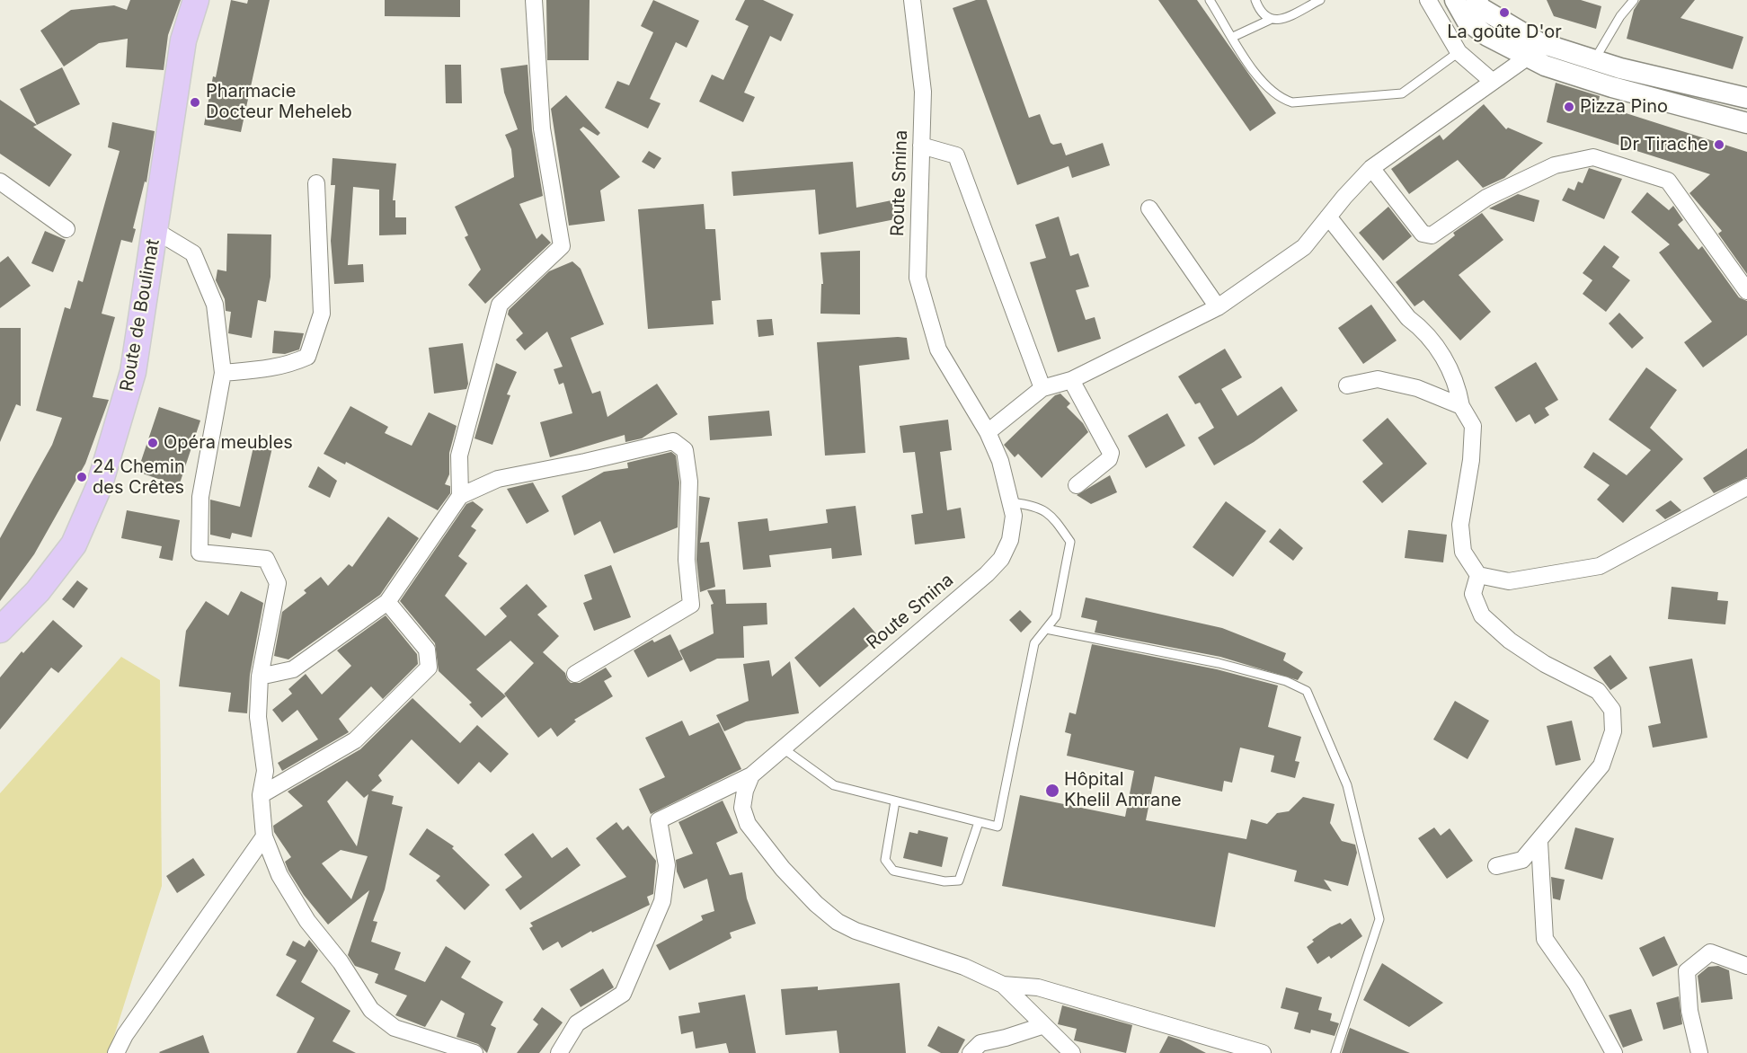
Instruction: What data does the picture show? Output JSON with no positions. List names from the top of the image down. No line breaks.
{"streets":{"main road":["Route de Boulimat"],"street":["Route Smina"]},"places":["La goûte D'or","Pharmacie Docteur Meheleb","Pizza Pino","Dr Tirache","Opéra meubles","24 Chemin des Crêtes","Hôpital Khelil Amrane"]}
